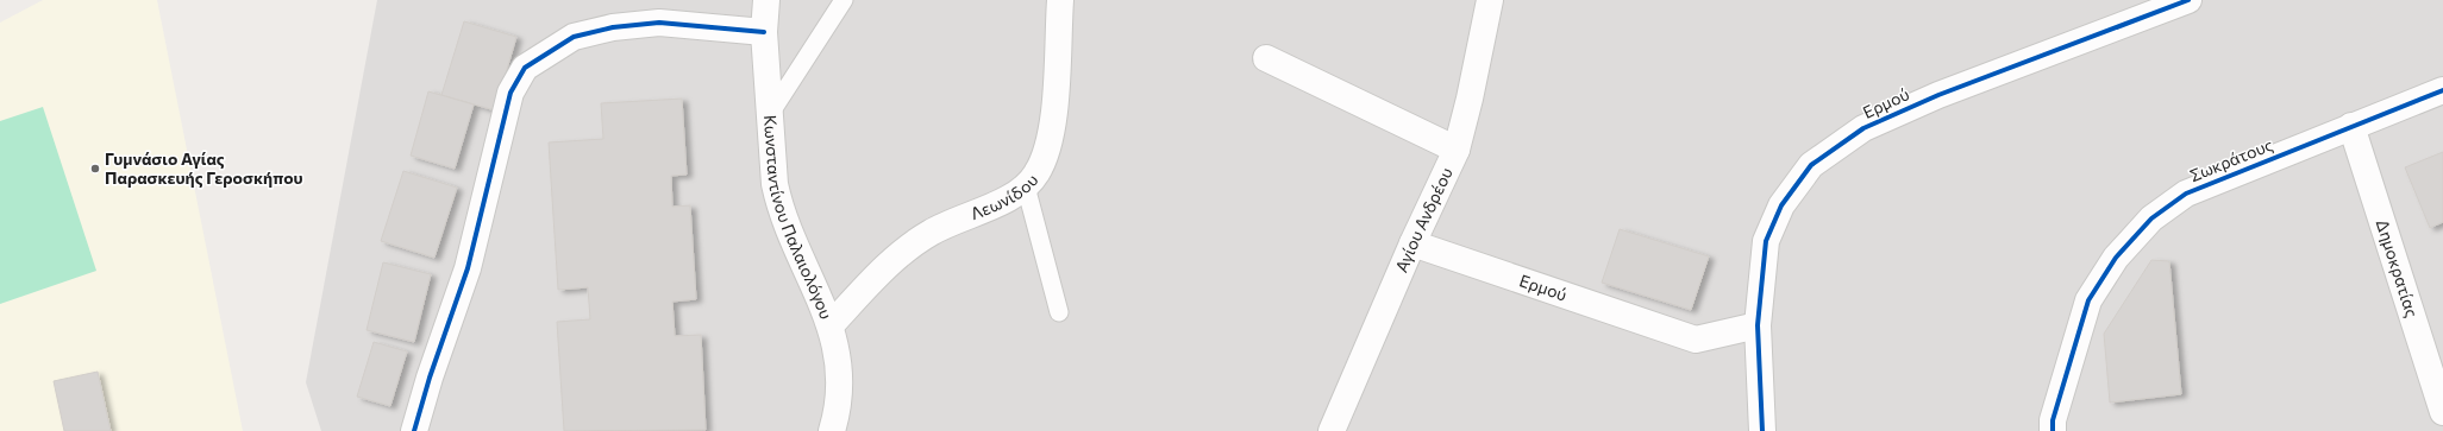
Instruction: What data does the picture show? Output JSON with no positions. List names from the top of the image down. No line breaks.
{"streets":{"street":["Ερμού","Σωκράτους","Λεωνίδου","Κωνσταντίνου Παλαιολόγου","Αγίου Ανδρέου","Δημοκρατίας"]},"crossings":[["Ερμού","Αγίου Ανδρέου"],["Σωκράτους","Δημοκρατίας"],["Λεωνίδου","Κωνσταντίνου Παλαιολόγου"]],"places":["Γυμνάσιο Αγίας Παρασκευής Γεροσκήπου"]}
